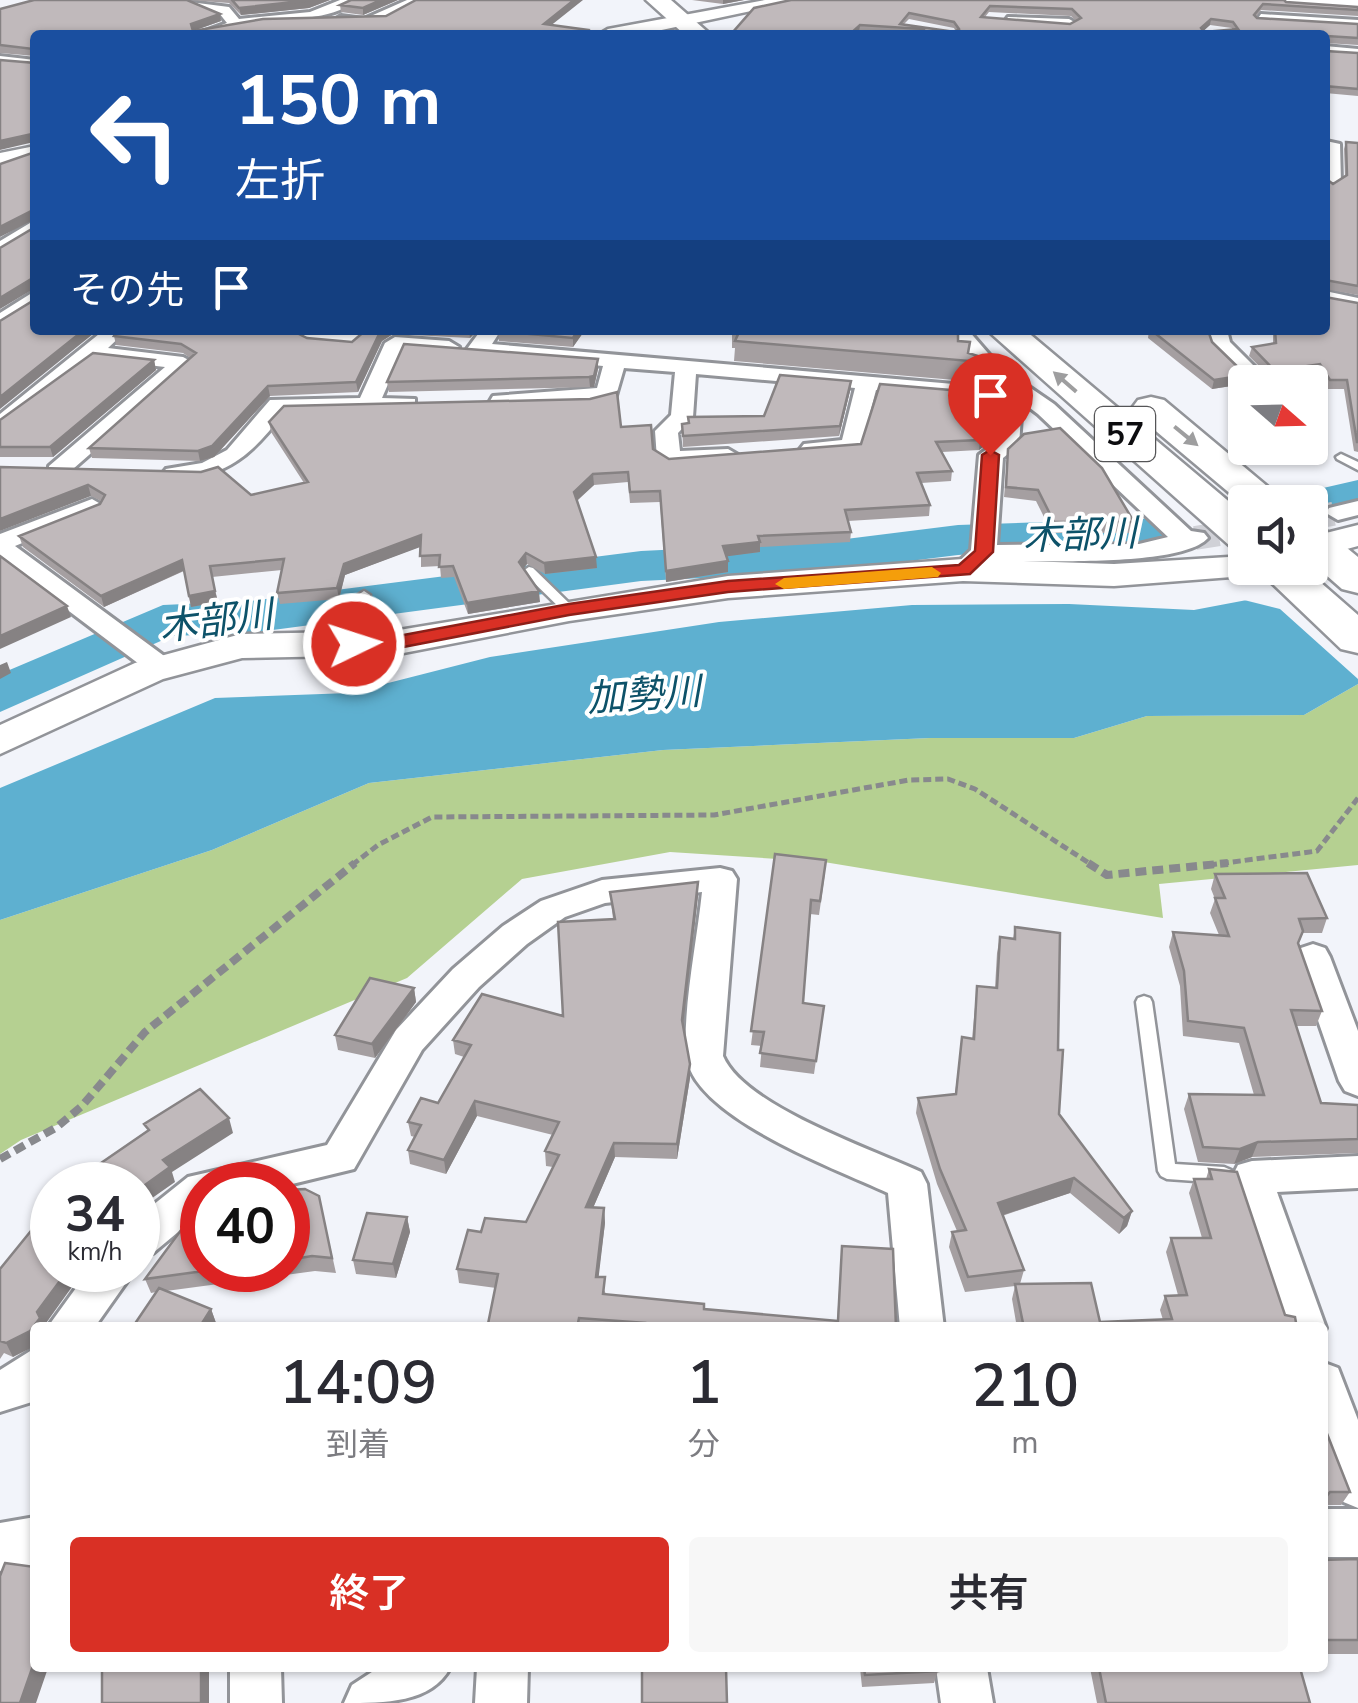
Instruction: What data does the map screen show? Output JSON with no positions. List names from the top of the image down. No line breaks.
{"streets":{"highway":["57"]},"water":["木部川","加勢川"],"north":"right","page":{"turn":["150 m","左折"],"then":"その先","speed":"34 km/h","limit":"40","eta":["14:09","到着","1","分","210","m"],"buttons":["終了","共有"]}}
